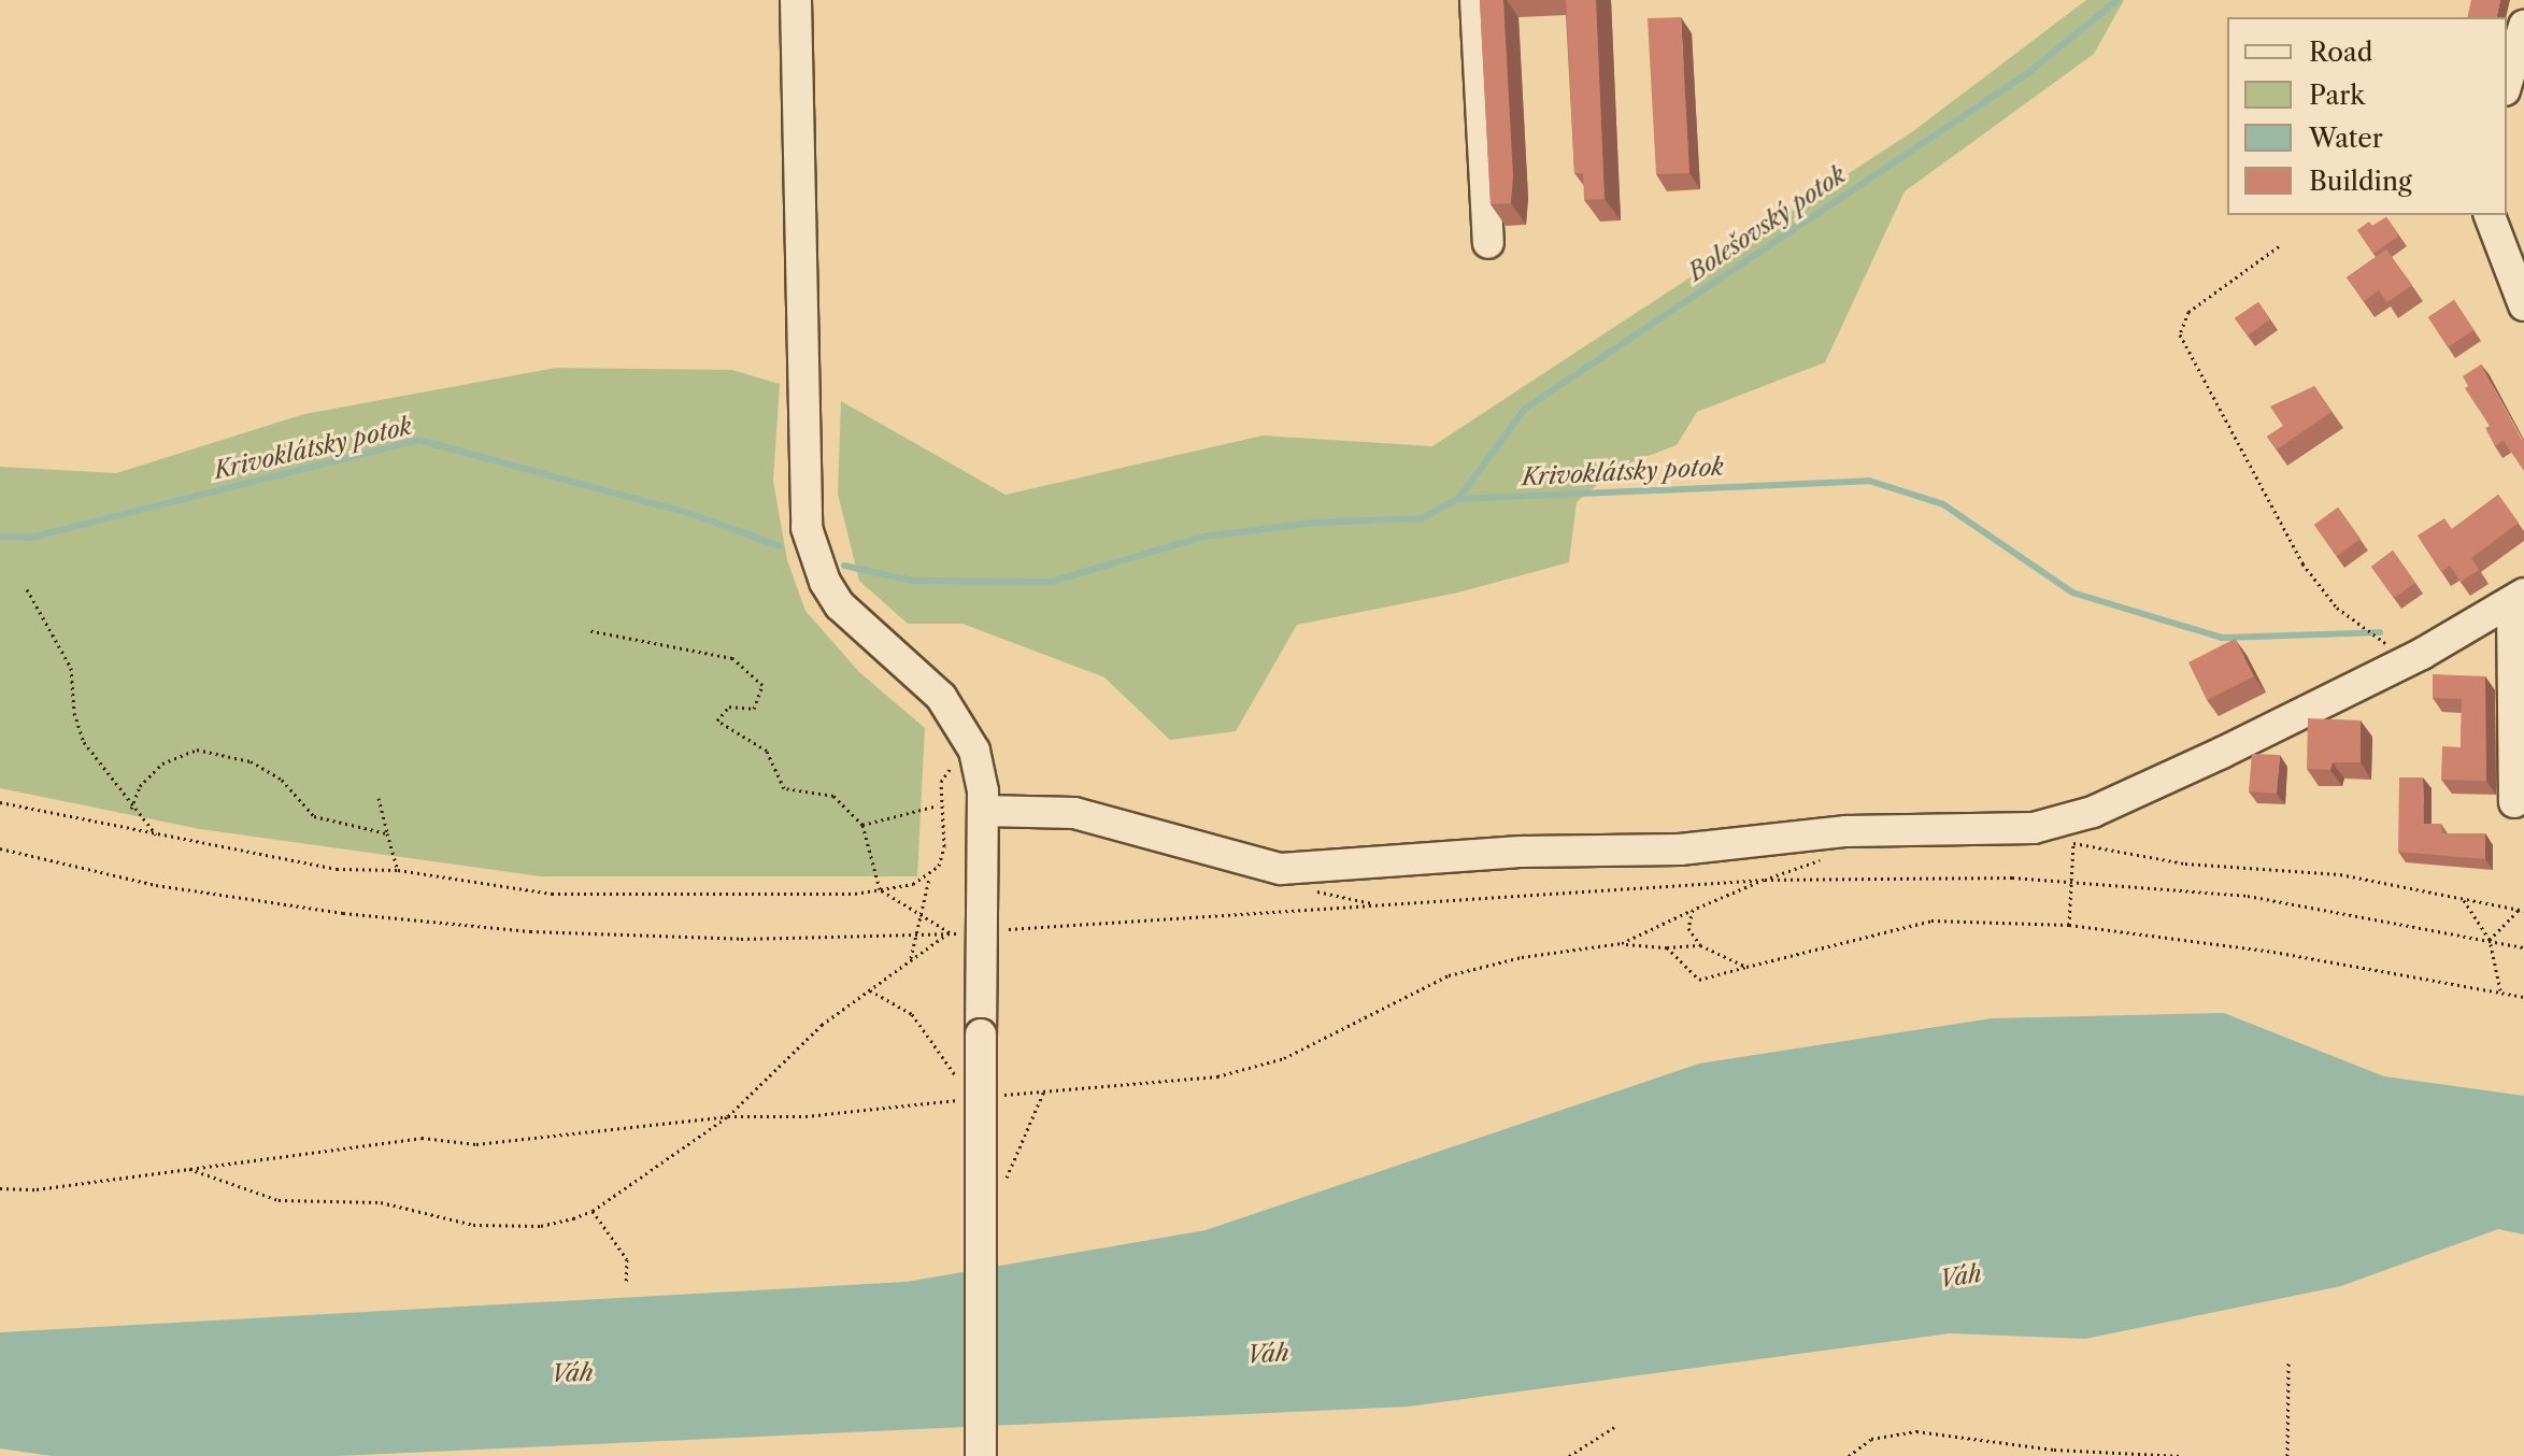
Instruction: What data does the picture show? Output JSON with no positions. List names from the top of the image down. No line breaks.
{"water":["Bolešovský potok","Krivoklátsky potok","Váh"],"legend":["Road","Park","Water","Building"]}
